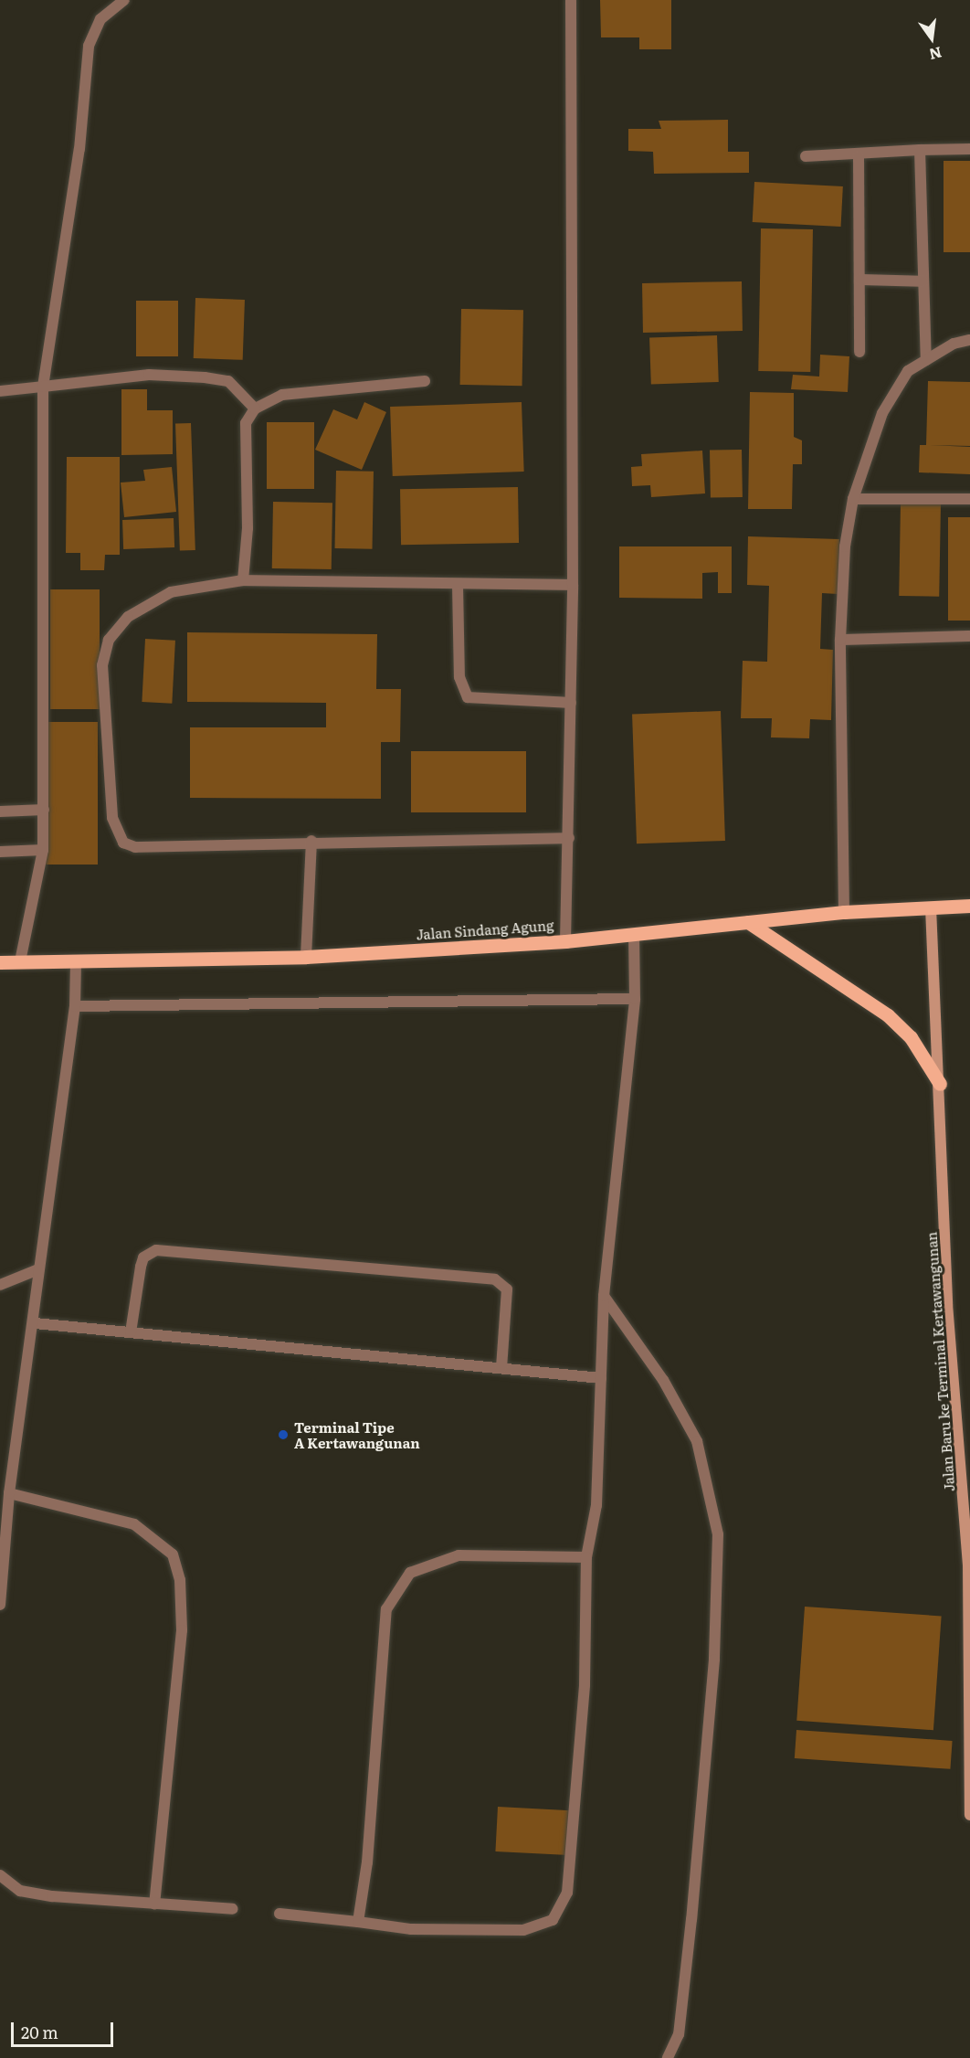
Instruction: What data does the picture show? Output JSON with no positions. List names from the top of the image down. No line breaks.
{"streets":{"main road":["Jalan Sindang Agung","Jalan Baru ke Terminal Kertawangunan"]},"crossings":[["Jalan Sindang Agung","Jalan Baru ke Terminal Kertawangunan"]],"places":["Terminal Tipe A Kertawangunan"],"scale_bar":"20 m","north":"bottom"}
